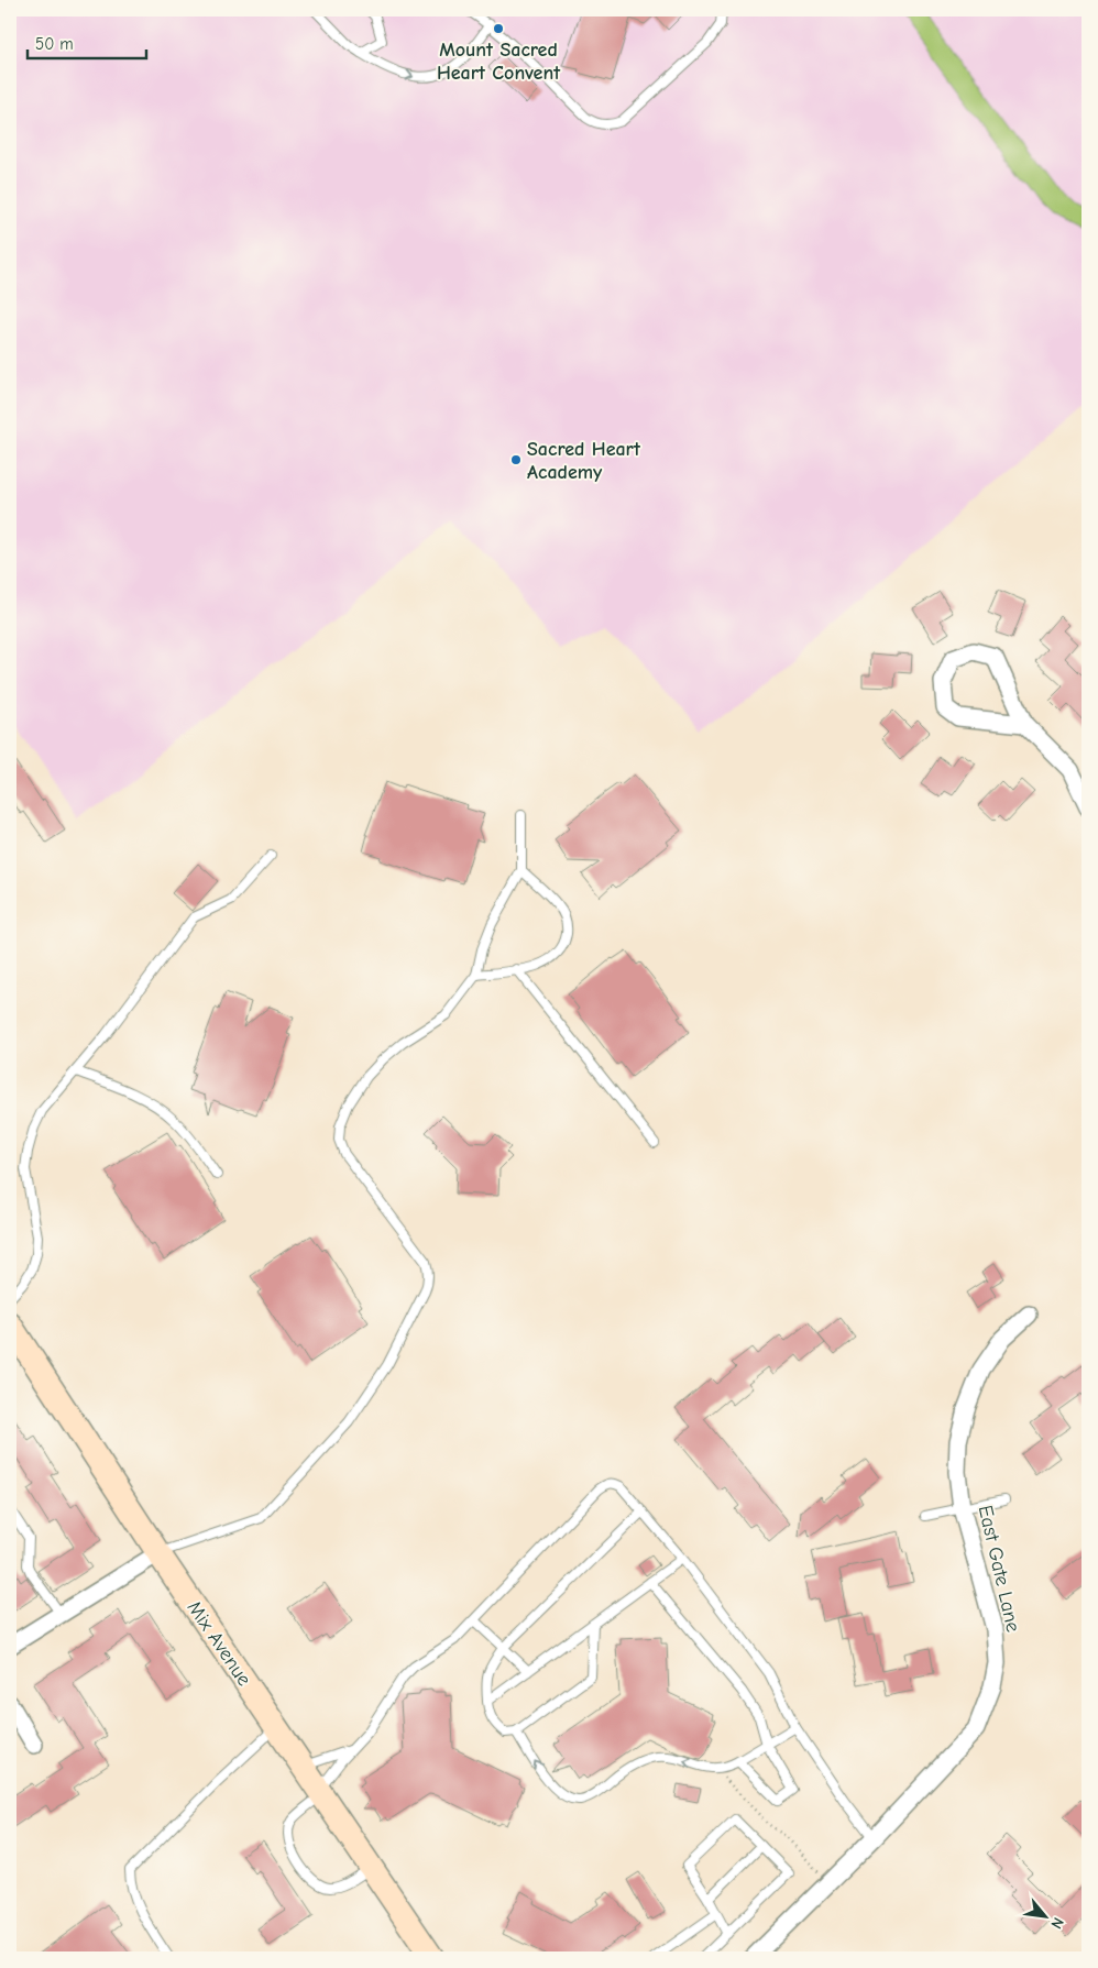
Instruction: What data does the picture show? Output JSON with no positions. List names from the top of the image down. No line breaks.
{"streets":{"street":["East Gate Lane","Mix Avenue"]},"places":["Mount Sacred Heart Convent","Sacred Heart Academy"],"scale_bar":"50 m","north":"bottom right"}
